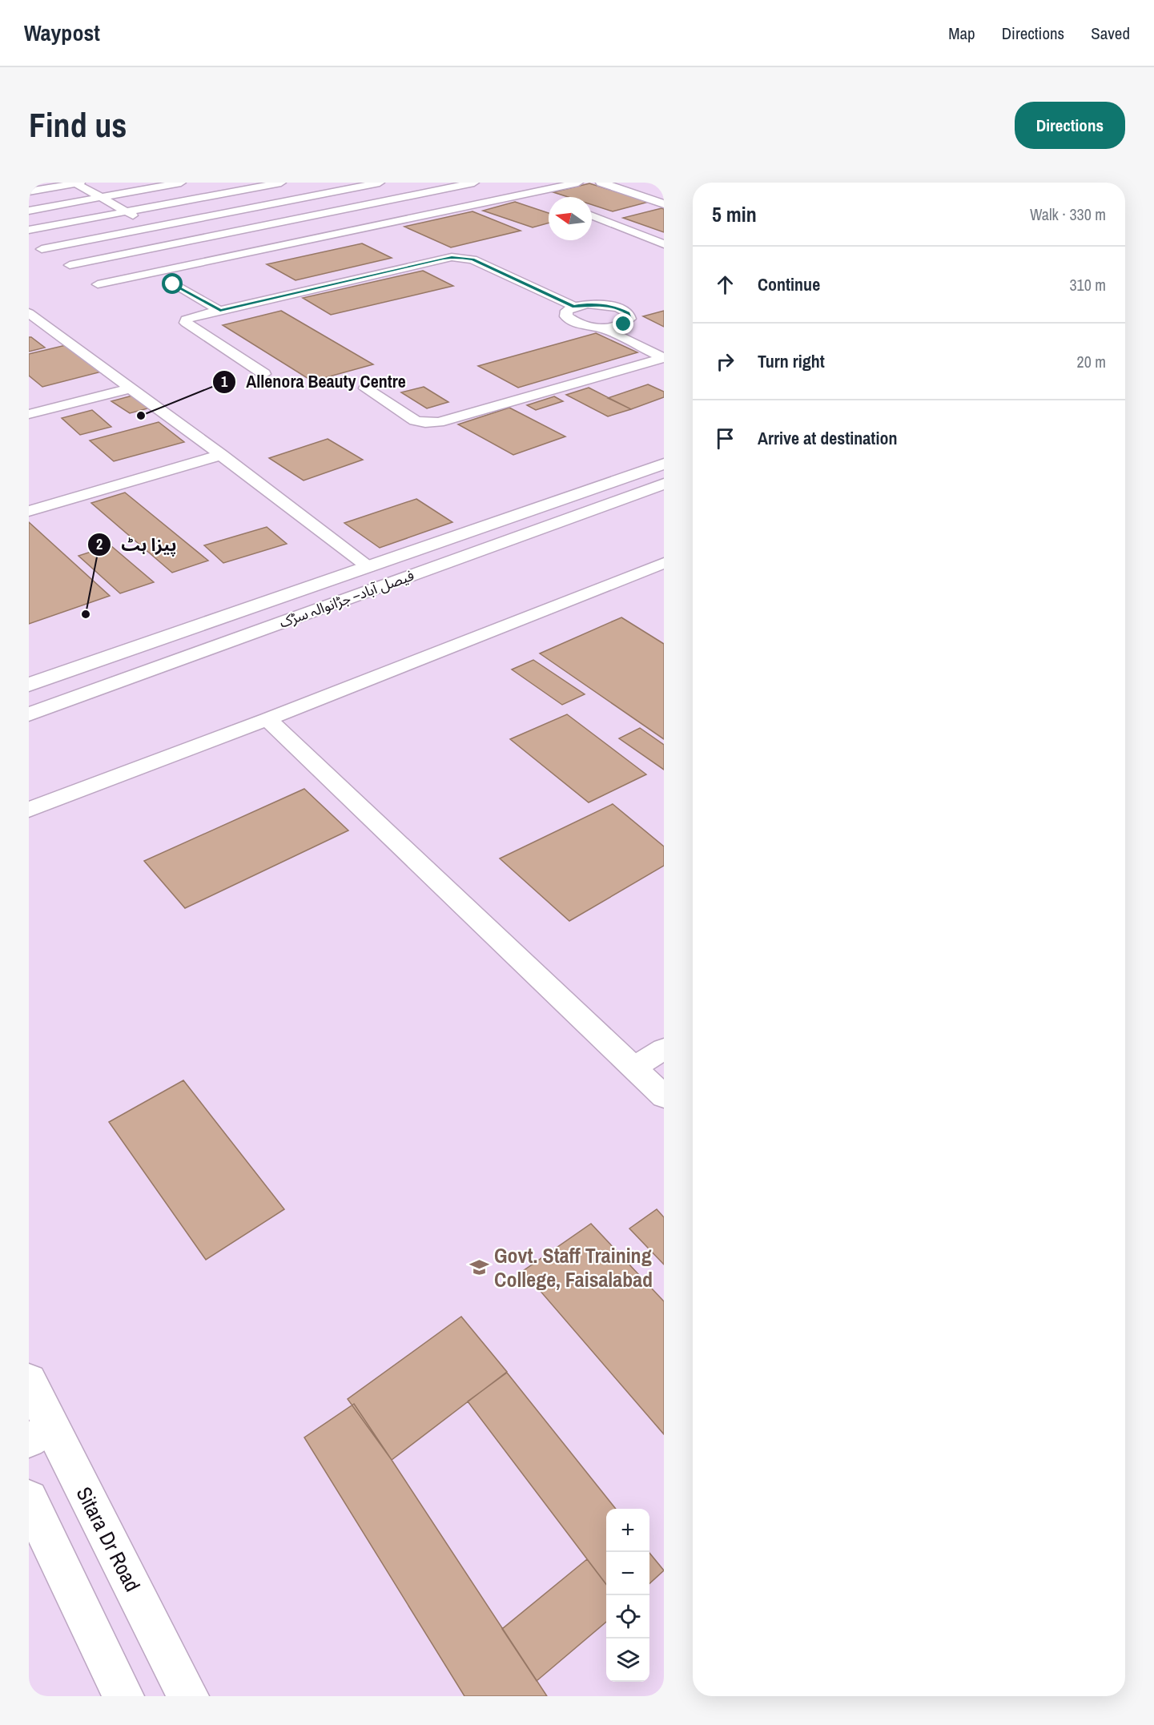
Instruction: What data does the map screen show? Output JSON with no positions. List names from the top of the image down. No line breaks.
{"streets":{"main road":["فیصل آباد– جڑانوالہ سڑک","Sitara Dr Road"]},"places":{"other":["Allenora Beauty Centre","پیزا ہٹ"],"school or university":["Govt. Staff Training College, Faisalabad"]},"north":"left","page":{"header":"Waypost","nav":["Map","Directions","Saved"],"buttons":"Directions","title":"Find us","heading":["5 min","Walk · 330 m"],"list":[["Continue","310 m"],["Turn right","20 m"],"Arrive at destination"],"map_buttons":["+","−"]}}
